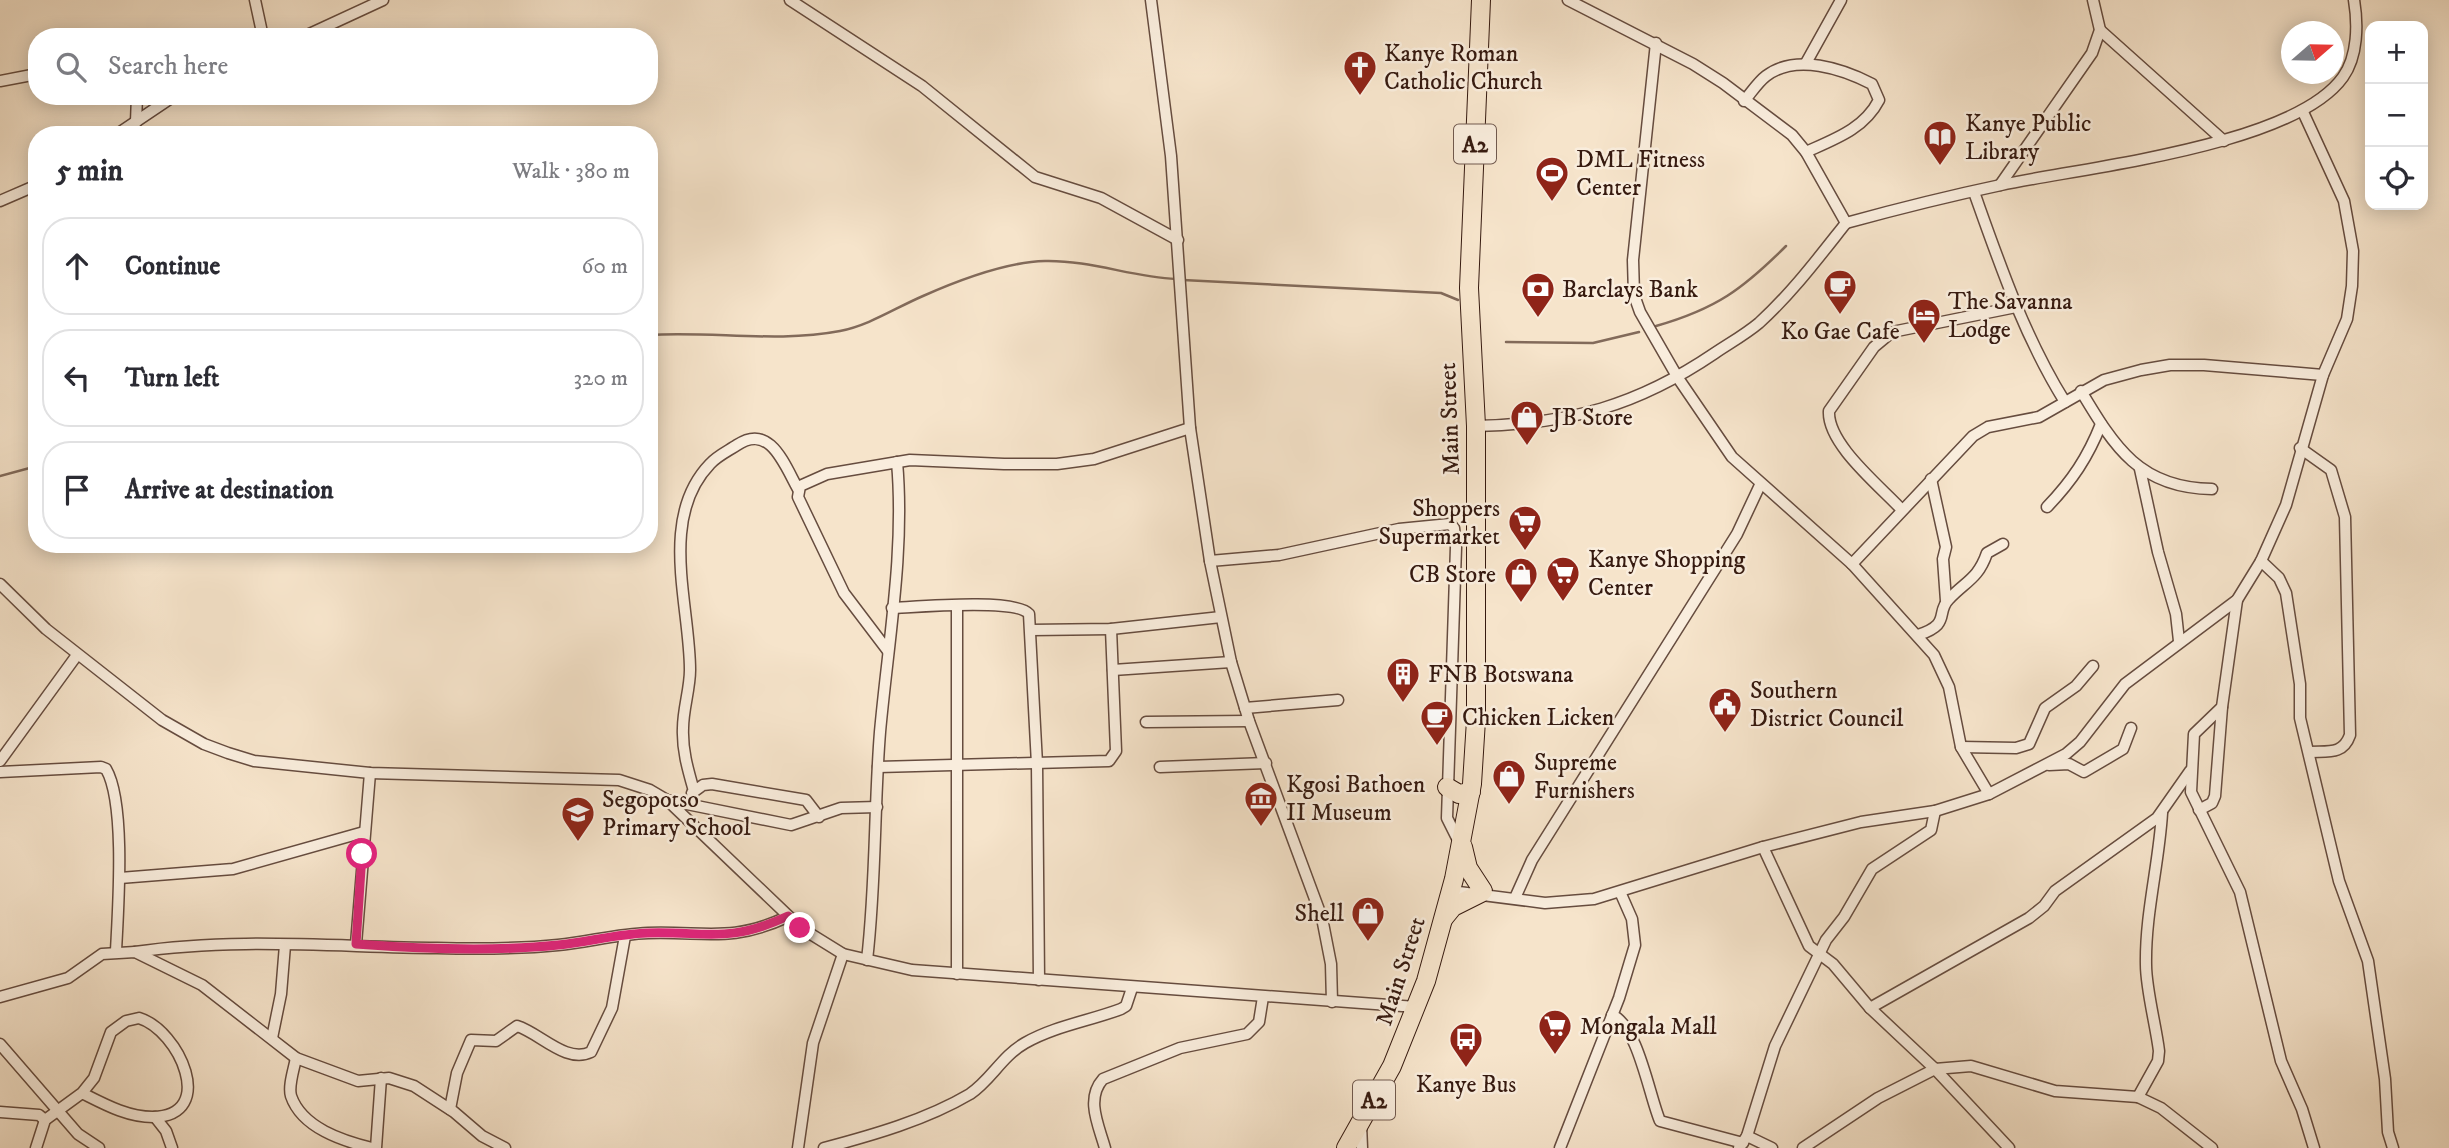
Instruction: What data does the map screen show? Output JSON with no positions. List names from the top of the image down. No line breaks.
{"streets":{"highway":["A2","Main Street"]},"places":{"church":["Kanye Roman Catholic Church"],"library":["Kanye Public Library"],"sports":["DML Fitness Center"],"cafe":["Ko Gae Cafe","Chicken Licken"],"bank":["Barclays Bank"],"hotel":["The Savanna Lodge"],"shop":["JB Store","CB Store","Supreme Furnishers","Shell"],"supermarket":["Shoppers Supermarket","Kanye Shopping Center","Mongala Mall"],"building":["FNB Botswana"],"public building":["Southern District Council"],"museum":["Kgosi Bathoen II Museum"],"school or university":["Segopotso Primary School"],"bus stop":["Kanye Bus"]},"north":"right","page":{"map_buttons":["+","−"],"search":"Search here","heading":["5 min","Walk · 380 m"],"list":[["Continue","60 m"],["Turn left","320 m"],"Arrive at destination"]}}
